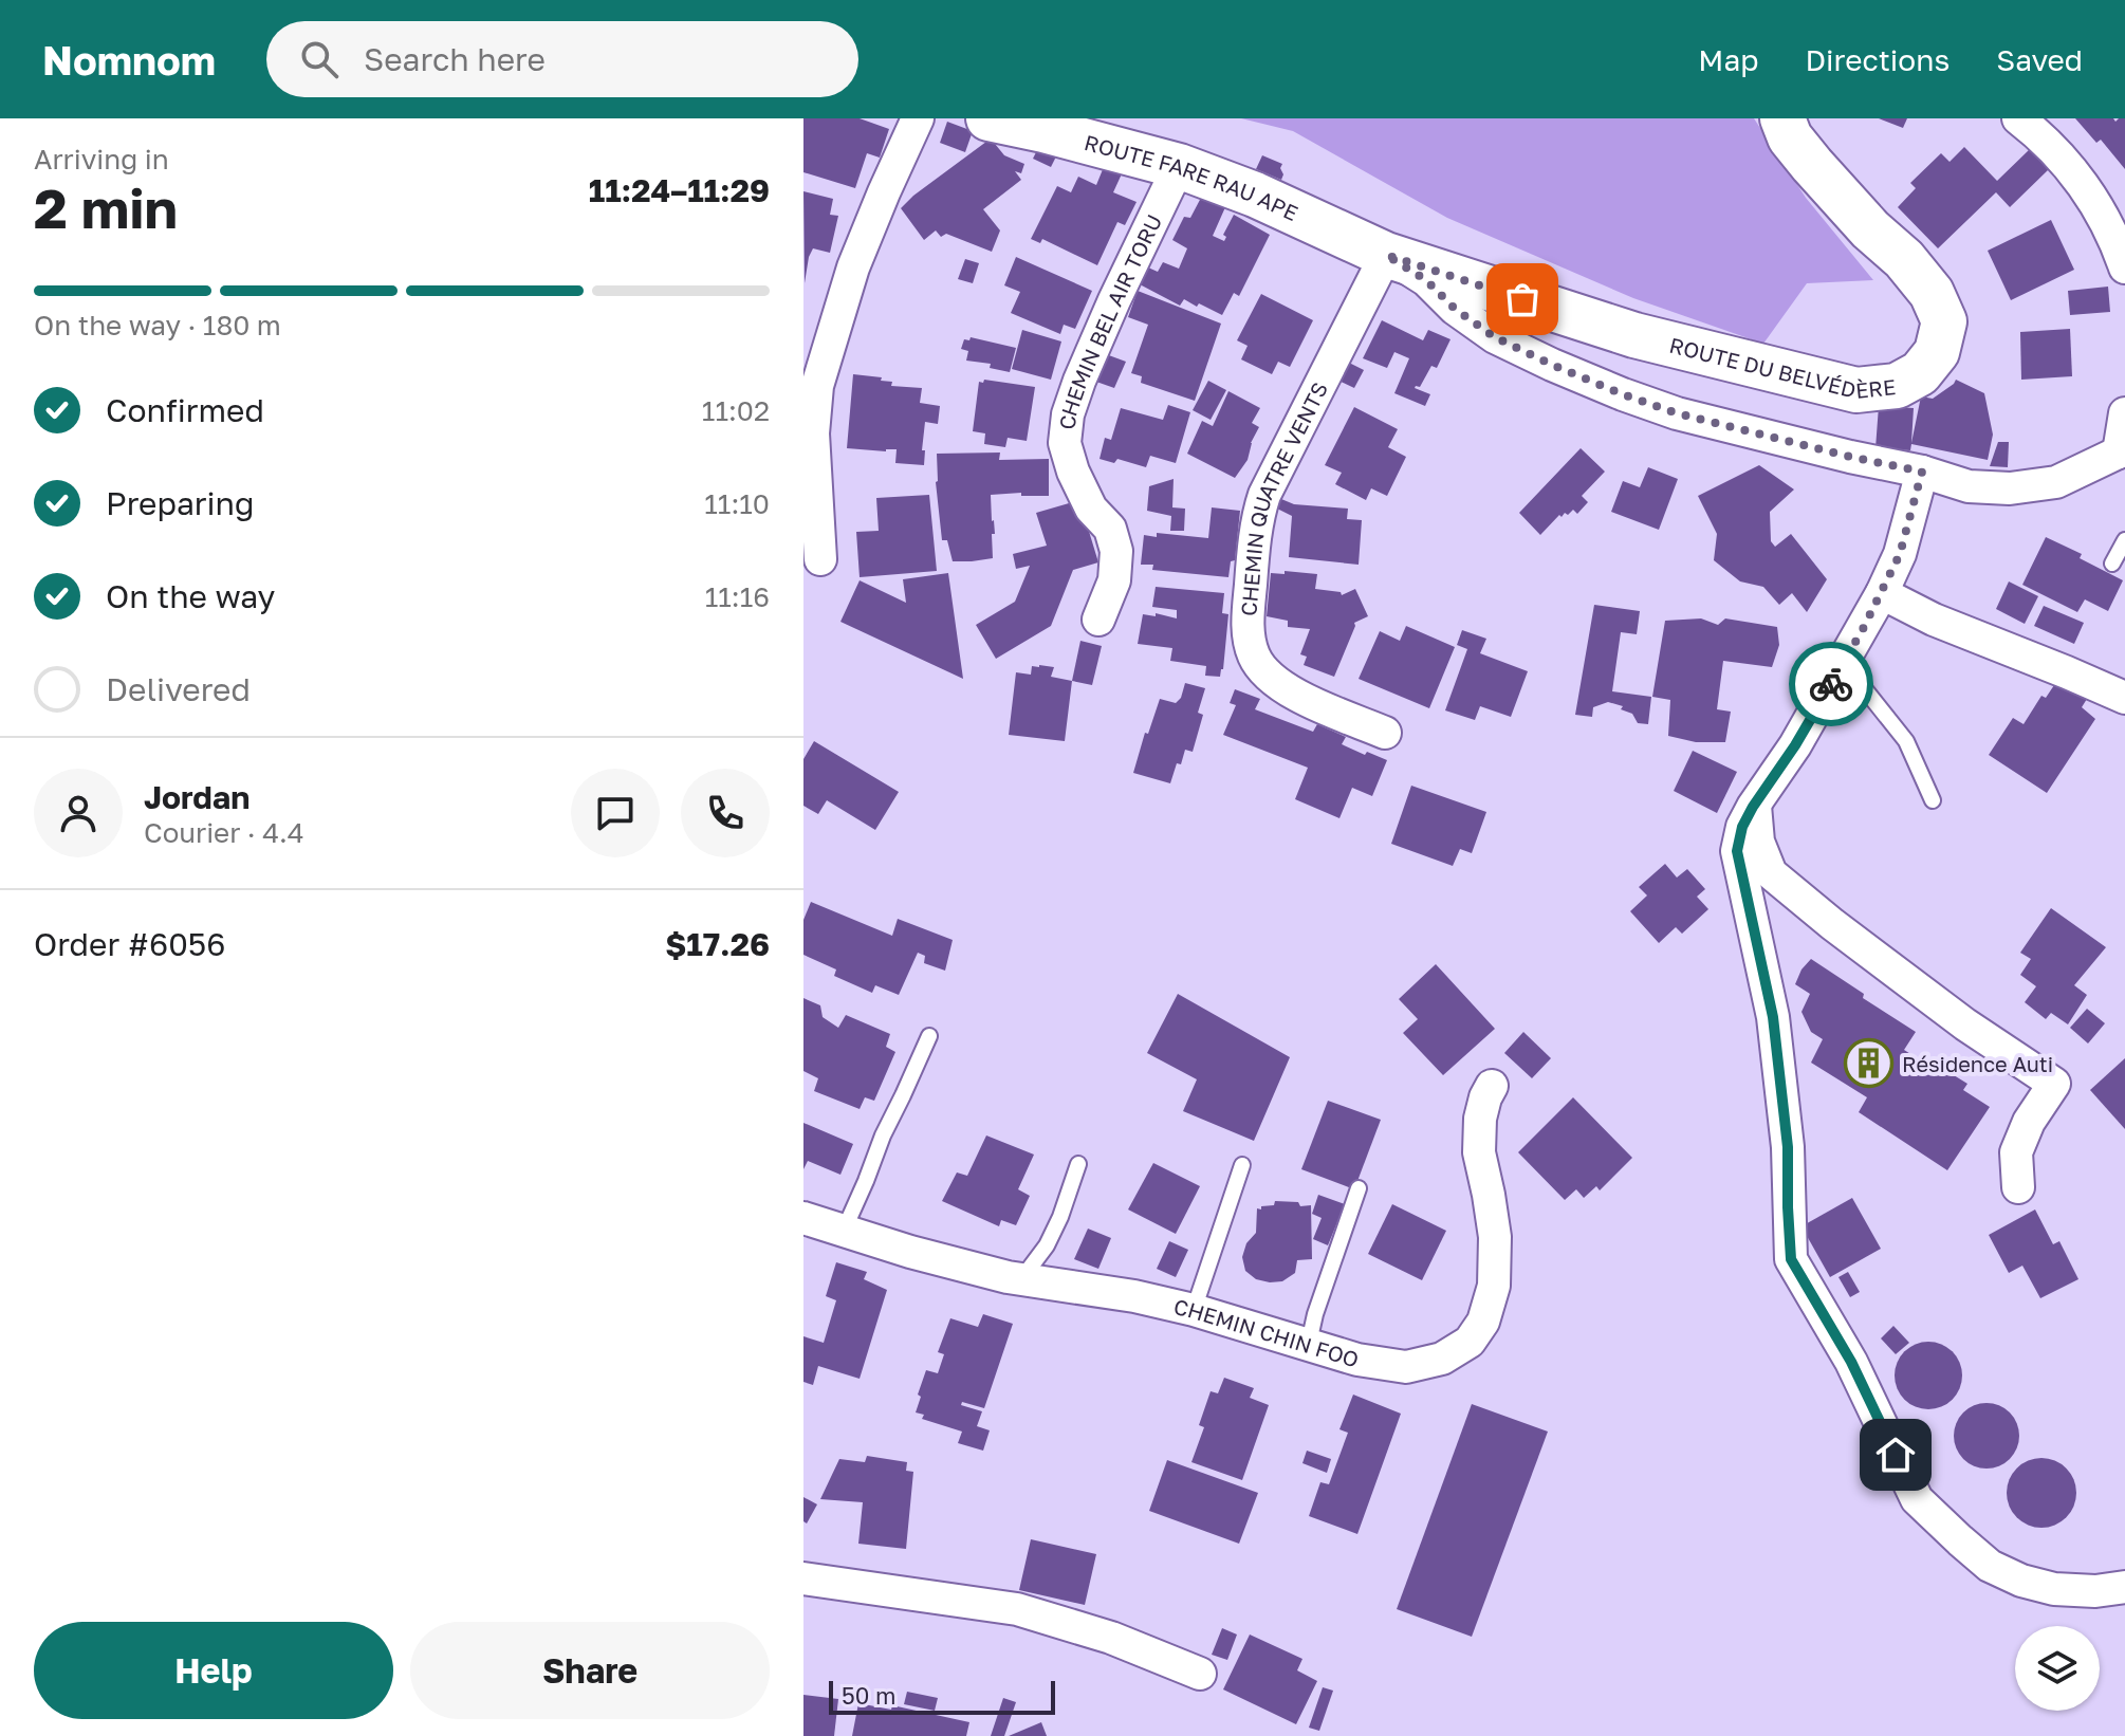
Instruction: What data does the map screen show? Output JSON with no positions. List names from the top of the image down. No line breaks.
{"streets":{"street":["ROUTE FARE RAU APE","CHEMIN BEL AIR TORU","ROUTE DU BELVÉDÈRE","CHEMIN QUATRE VENTS","CHEMIN CHIN FOO"]},"crossings":[["ROUTE FARE RAU APE","CHEMIN BEL AIR TORU"],["ROUTE FARE RAU APE","ROUTE DU BELVÉDÈRE"],["ROUTE FARE RAU APE","CHEMIN QUATRE VENTS"],["ROUTE DU BELVÉDÈRE","CHEMIN QUATRE VENTS"]],"places":{"building":["Résidence Auti"]},"scale_bar":"50 m","page":{"header":"Nomnom","search":"Search here","nav":["Map","Directions","Saved"],"heading":["2 min","Arriving in","11:24–11:29"],"panel":["Jordan","Courier · 4.4","Order #6056","$17.26"],"bar":"On the way · 180 m","list":[["Confirmed","11:02"],["Preparing","11:10"],["On the way","11:16"],"Delivered"],"buttons":["Help","Share"],"scale":"50 m"}}
